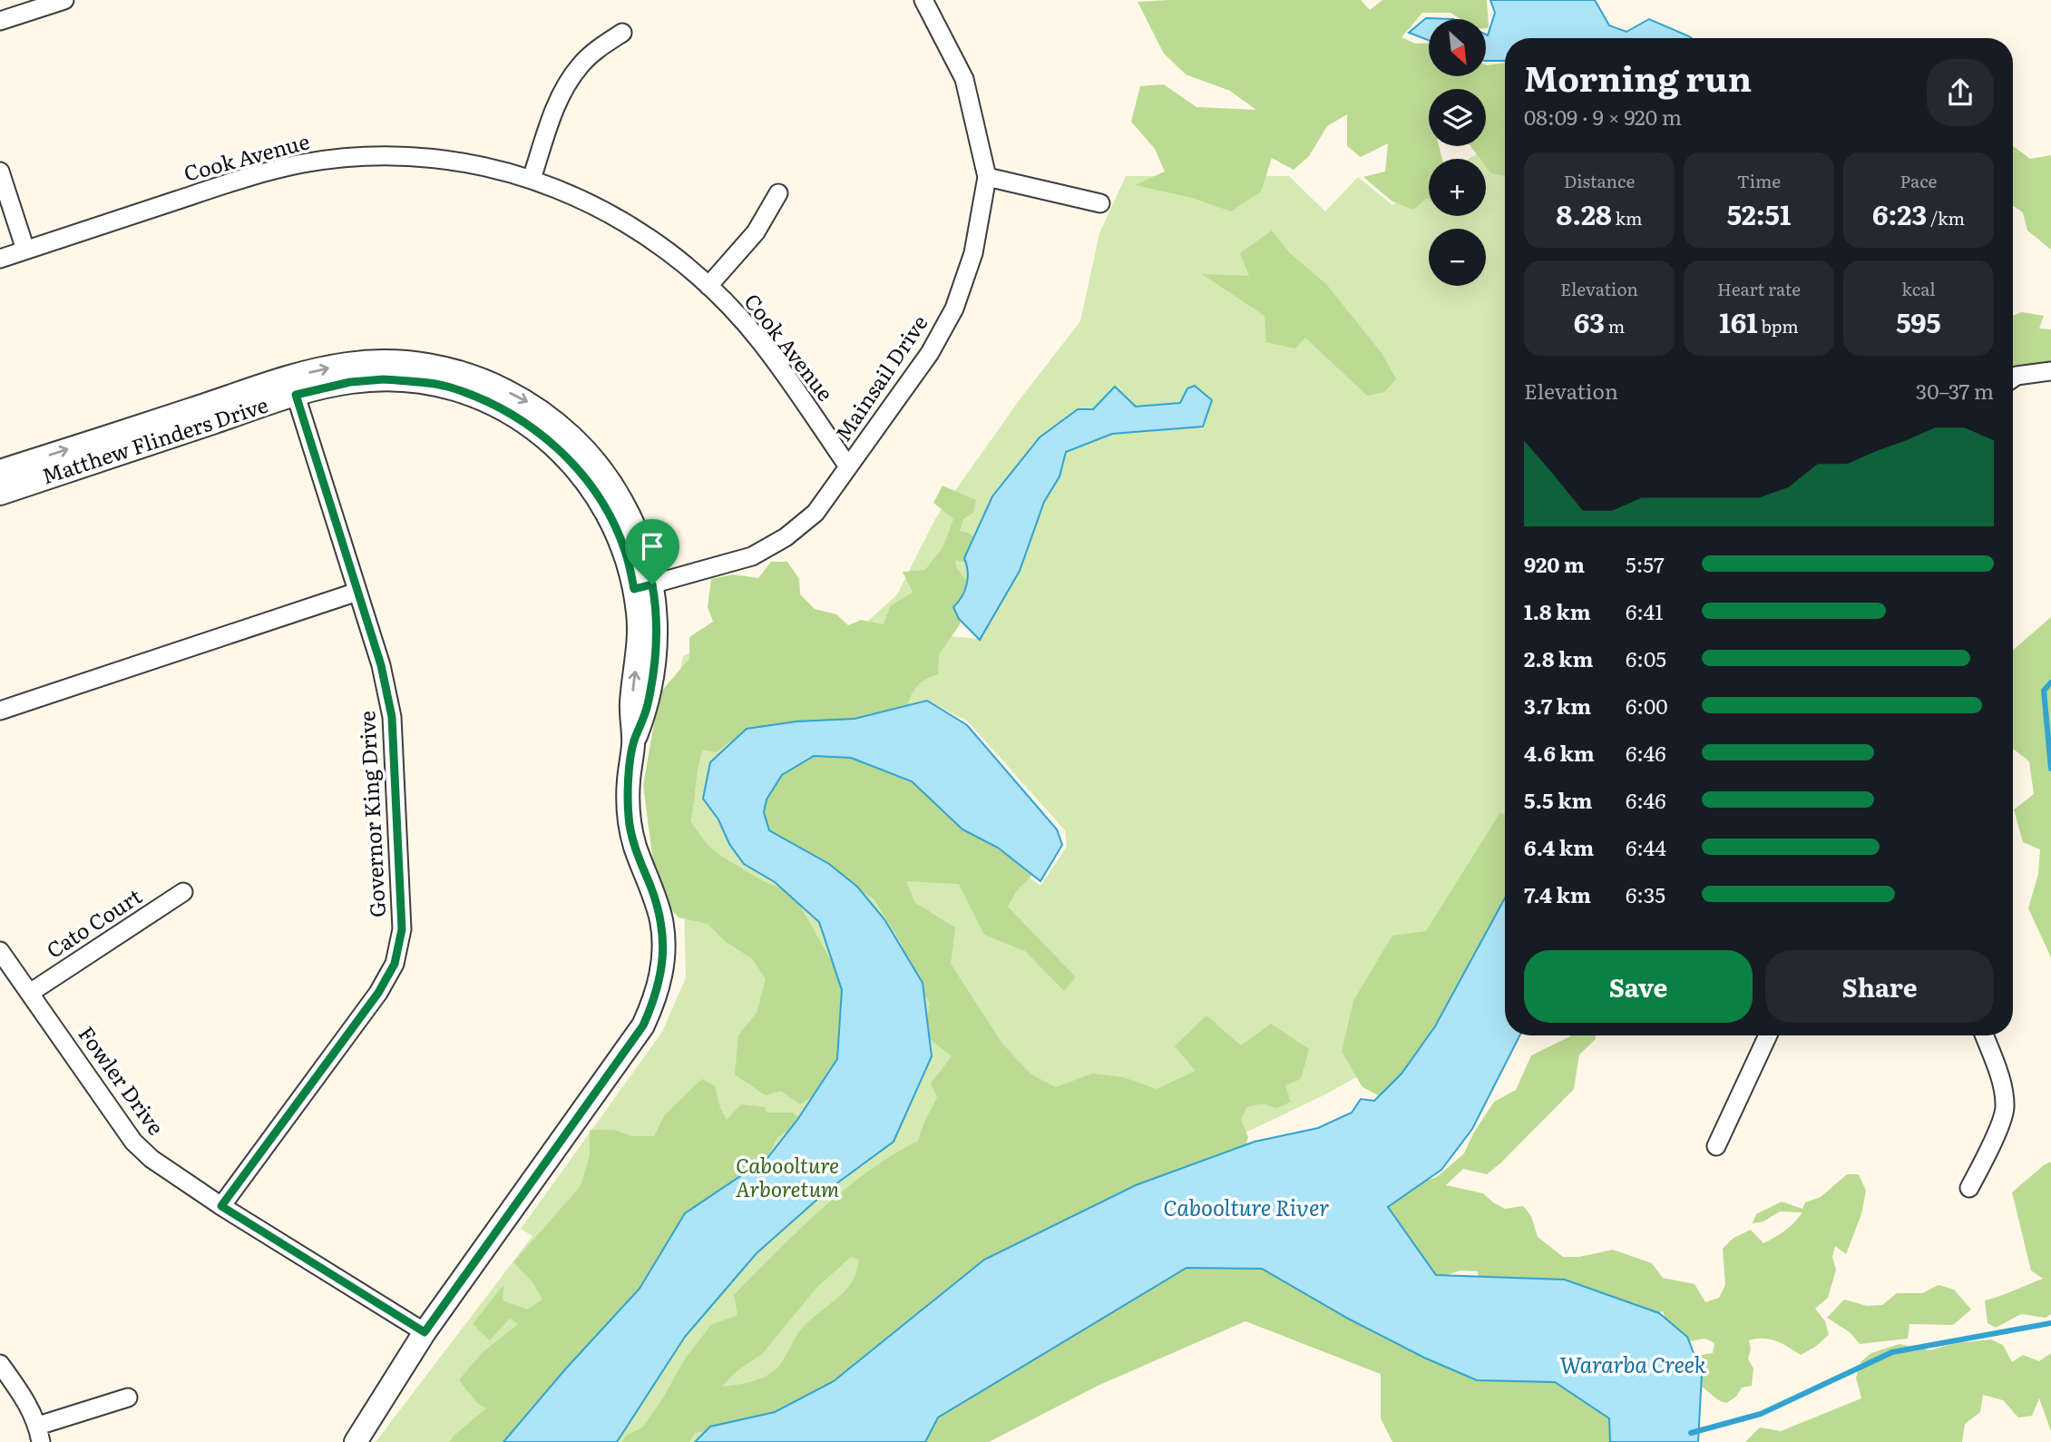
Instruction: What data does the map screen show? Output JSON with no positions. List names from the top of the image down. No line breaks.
{"streets":{"street":["Cook Avenue","Mainsail Drive","Matthew Flinders Drive","Governor King Drive","Cato Court","Fowler Drive"]},"crossings":[["Cook Avenue","Mainsail Drive"],["Mainsail Drive","Matthew Flinders Drive"],["Matthew Flinders Drive","Governor King Drive"],["Matthew Flinders Drive","Fowler Drive"],["Governor King Drive","Fowler Drive"],["Cato Court","Fowler Drive"]],"water":["Caboolture River","Wararba Creek"],"parks":["Caboolture Arboretum"],"north":"bottom right","page":{"map_buttons":["+","−"],"heading":["Morning run","08:09 · 9 × 920 m"],"stats":[["Distance","8.28 km"],["Time","52:51"],["Pace","6:23 /km"],["Elevation","63 m"],["Heart rate","161 bpm"],["kcal","595"]],"chart":["Elevation","30–37 m"],"list":[{"name":"920 m","note":"5:57"},{"name":"1.8 km","note":"6:41"},{"name":"2.8 km","note":"6:05"},{"name":"3.7 km","note":"6:00"},{"name":"4.6 km","note":"6:46"},{"name":"5.5 km","note":"6:46"},{"name":"6.4 km","note":"6:44"},{"name":"7.4 km","note":"6:35"}],"buttons":["Save","Share"]}}
